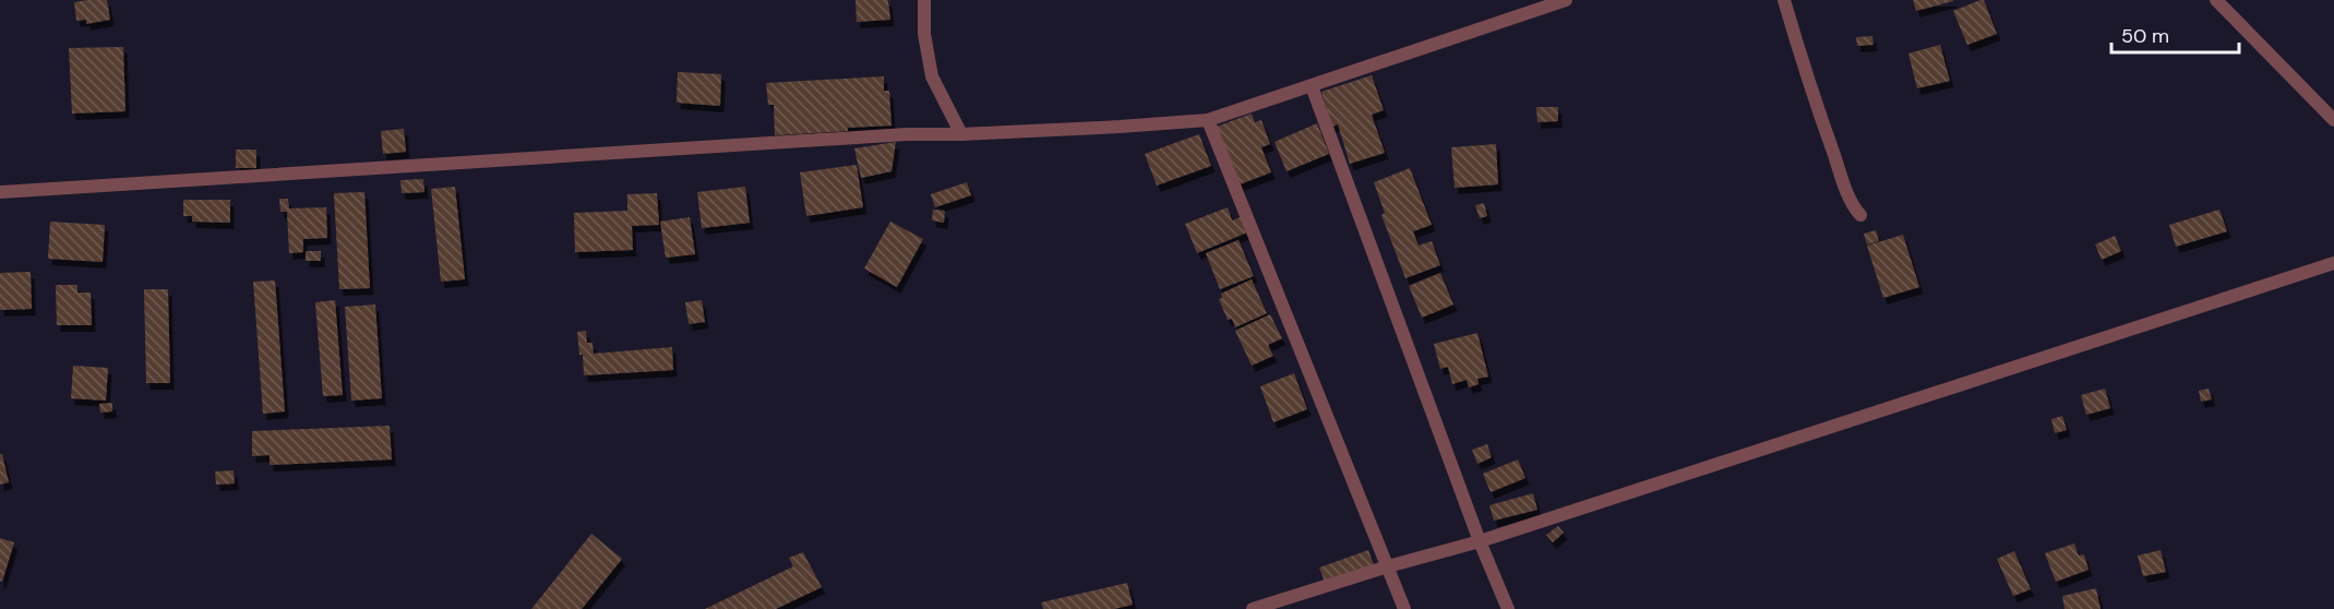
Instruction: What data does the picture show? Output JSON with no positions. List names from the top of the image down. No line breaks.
{"scale_bar":"50 m"}
